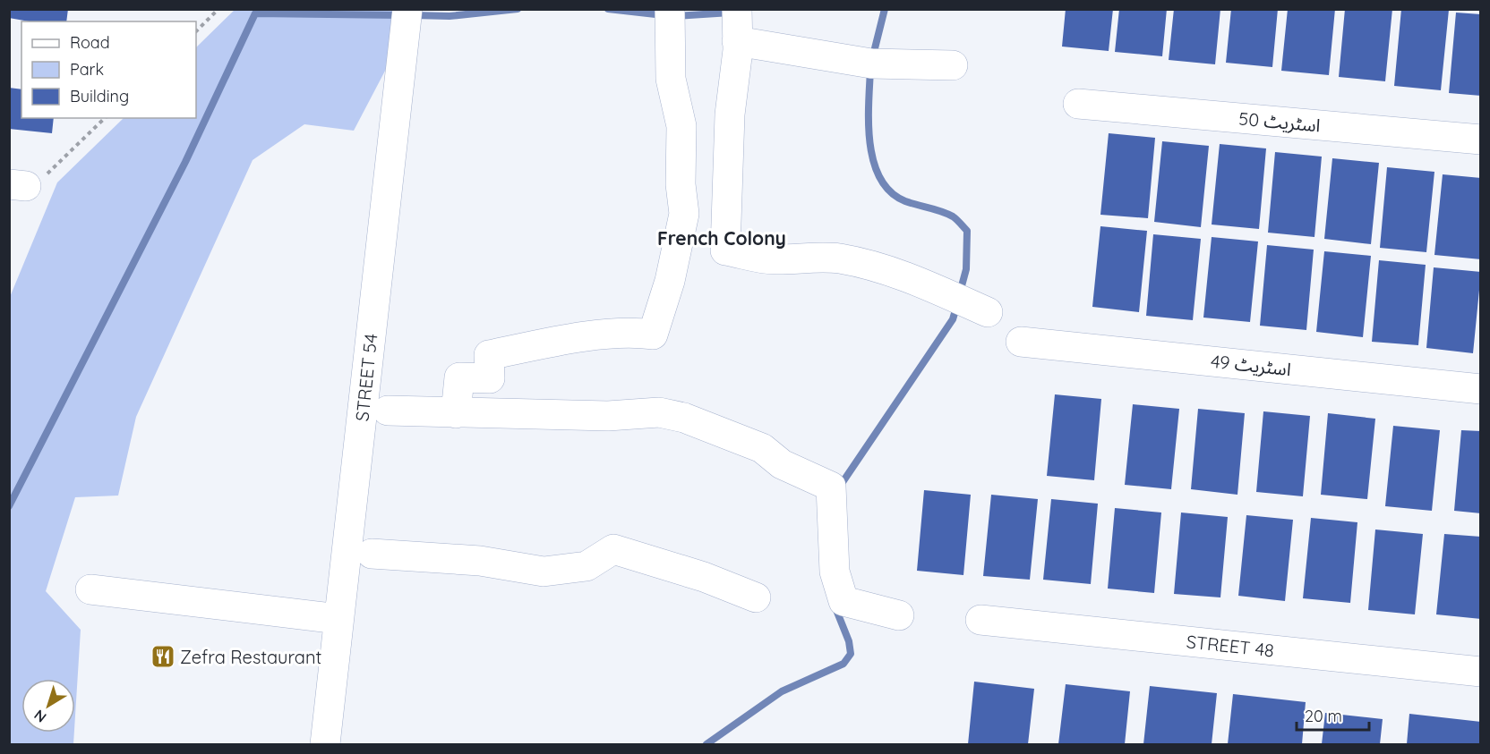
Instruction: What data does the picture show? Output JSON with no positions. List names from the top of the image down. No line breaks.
{"streets":{"street":["اسٹریٹ 50","اسٹریٹ 49","STREET 54","STREET 48"]},"districts":["French Colony"],"places":{"restaurant":["Zefra Restaurant"]},"legend":["Road","Park","Building"],"scale_bar":"20 m","north":"bottom left"}
